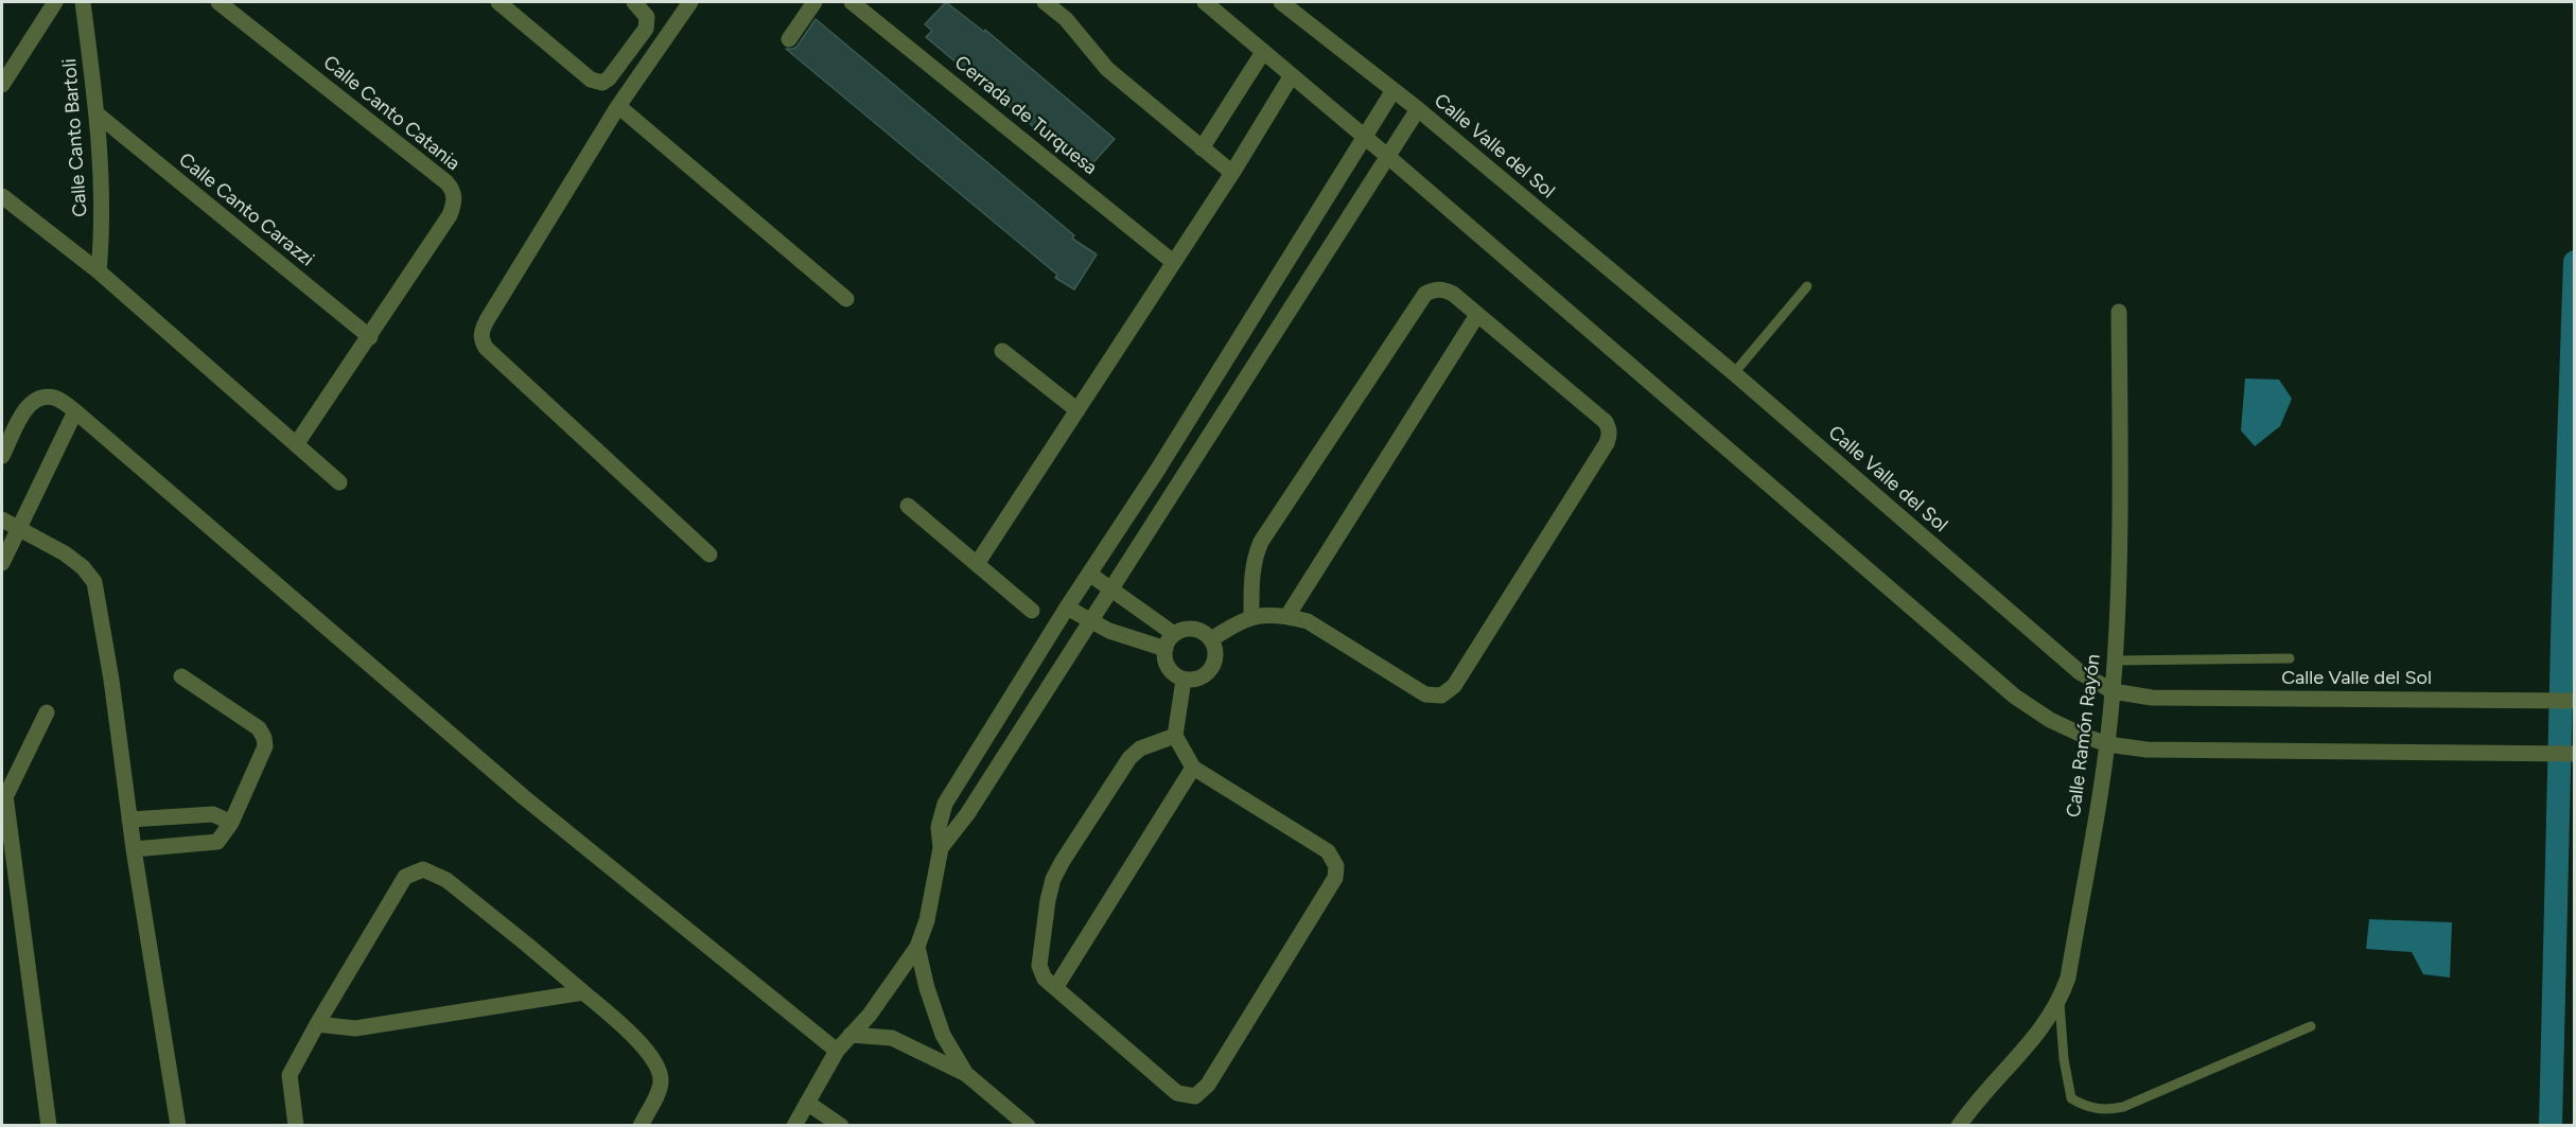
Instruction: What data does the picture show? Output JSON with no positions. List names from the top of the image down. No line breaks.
{"streets":{"street":["Calle Canto Catania","Cerrada de Turquesa","Calle Canto Bartoli","Calle Valle del Sol","Calle Canto Carazzi","Calle Ramón Rayón"]},"crossings":[["Calle Canto Catania","Calle Canto Carazzi"],["Calle Canto Bartoli","Calle Canto Carazzi"],["Calle Valle del Sol","Calle Ramón Rayón"]]}
